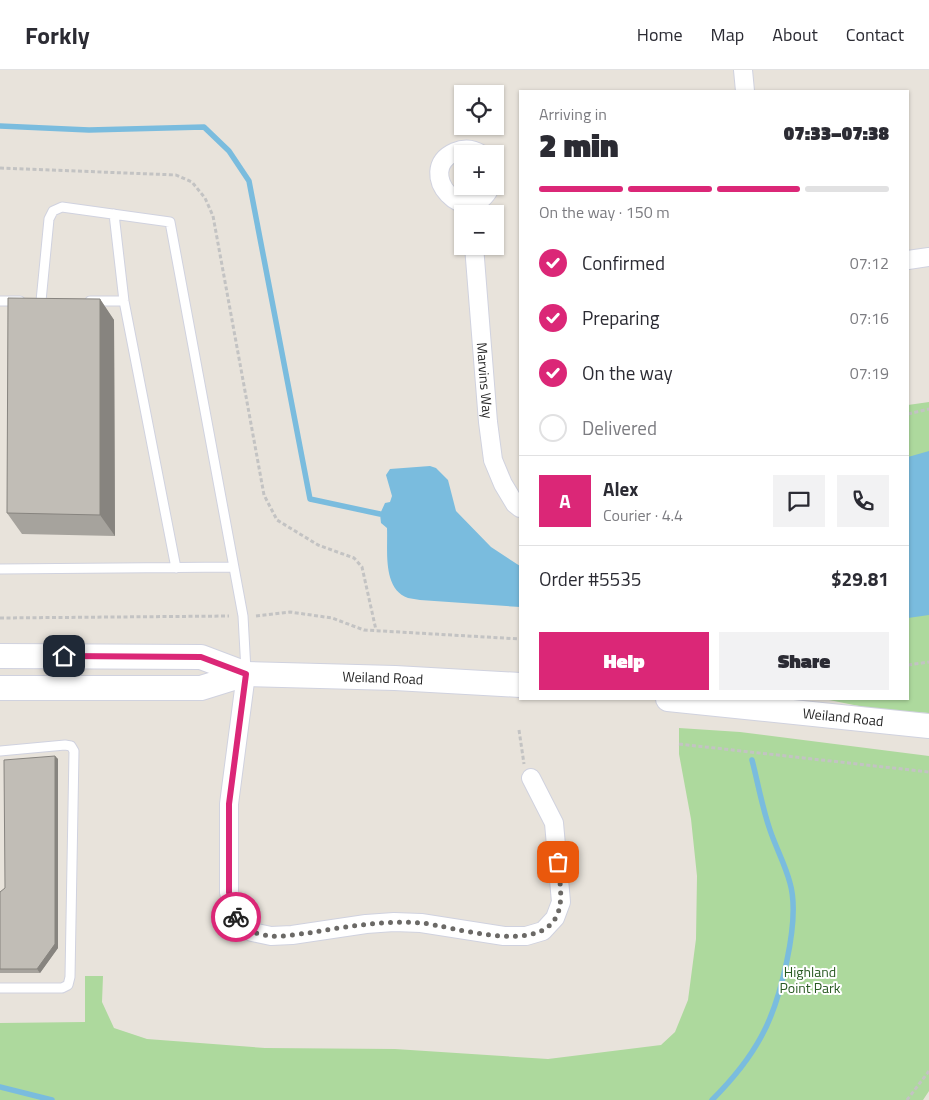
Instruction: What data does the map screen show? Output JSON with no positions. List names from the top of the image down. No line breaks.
{"streets":{"main road":["Weiland Road"],"street":["Marvins Way"]},"parks":["Highland Point Park"],"page":{"header":"Forkly","nav":["Home","Map","About","Contact"],"map_buttons":["+","−"],"heading":["2 min","Arriving in","07:33–07:38"],"panel":["Alex","Courier · 4.4","Order #5535","$29.81"],"bar":"On the way · 150 m","list":[["Confirmed","07:12"],["Preparing","07:16"],["On the way","07:19"],"Delivered"],"round":"A","buttons":["Help","Share"]}}
